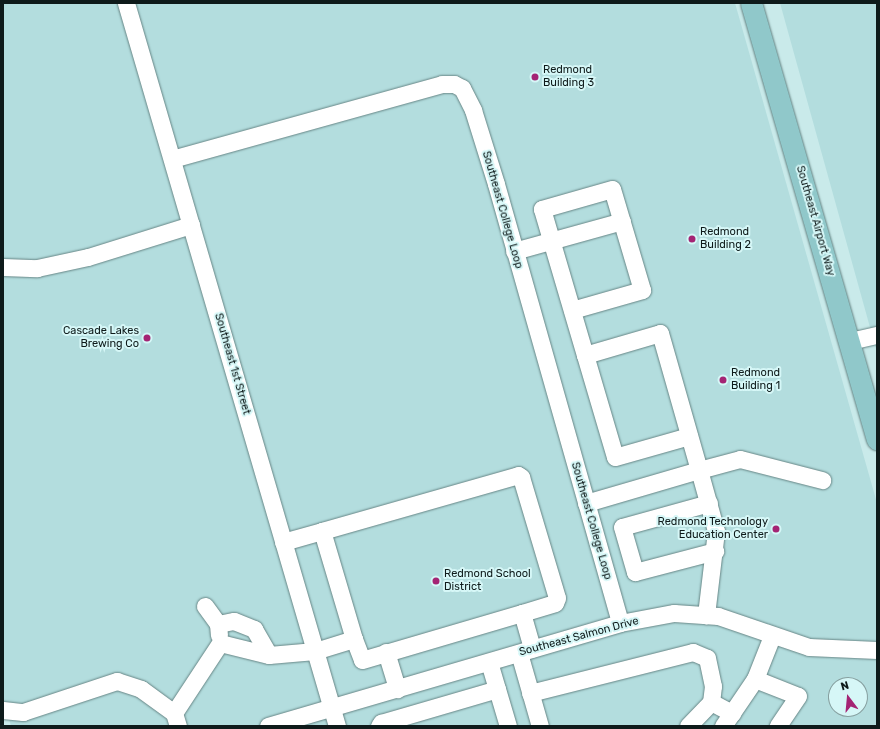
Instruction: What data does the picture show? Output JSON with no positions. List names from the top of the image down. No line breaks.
{"streets":{"main road":["Southeast Airport Way"],"street":["Southeast College Loop","Southeast 1st Street","Southeast Salmon Drive"]},"crossings":[["Southeast College Loop","Southeast 1st Street"],["Southeast College Loop","Southeast Salmon Drive"],["Southeast 1st Street","Southeast Salmon Drive"]],"places":["Redmond Building 3","Redmond Building 2","Cascade Lakes Brewing Co","Redmond Building 1","Redmond Technology Education Center","Redmond School District"],"north":"top"}
